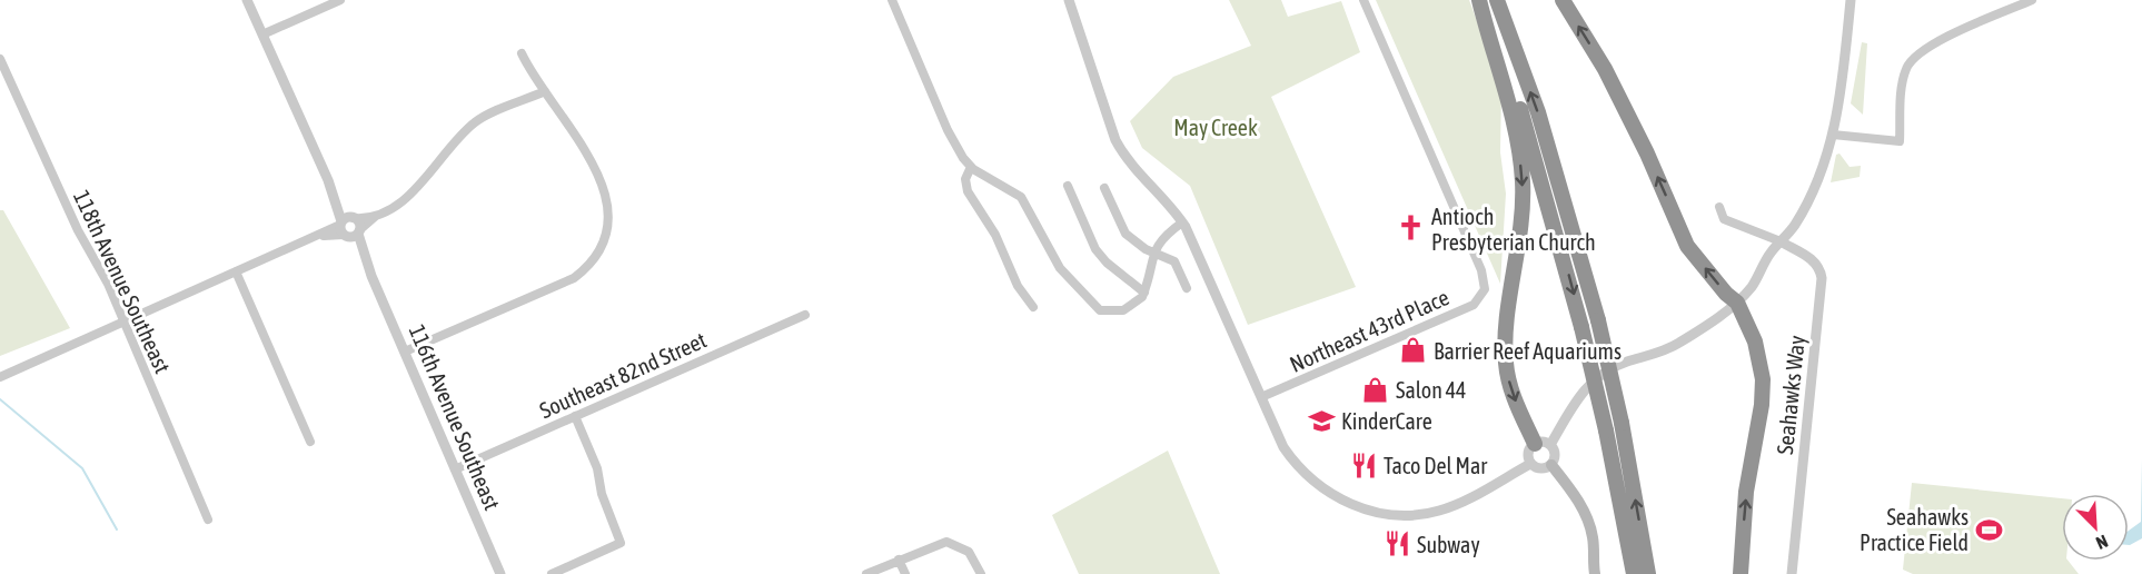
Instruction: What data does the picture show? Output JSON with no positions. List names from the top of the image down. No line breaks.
{"streets":{"street":["118th Avenue Southeast","Northeast 43rd Place","Southeast 82nd Street","Seahawks Way","116th Avenue Southeast"]},"crossings":[["Southeast 82nd Street","116th Avenue Southeast"]],"parks":["May Creek"],"places":{"church":["Antioch Presbyterian Church"],"shop":["Barrier Reef Aquariums","Salon 44"],"school or university":["KinderCare"],"restaurant":["Taco Del Mar","Subway"],"sports":["Seahawks Practice Field"]},"north":"bottom right"}
